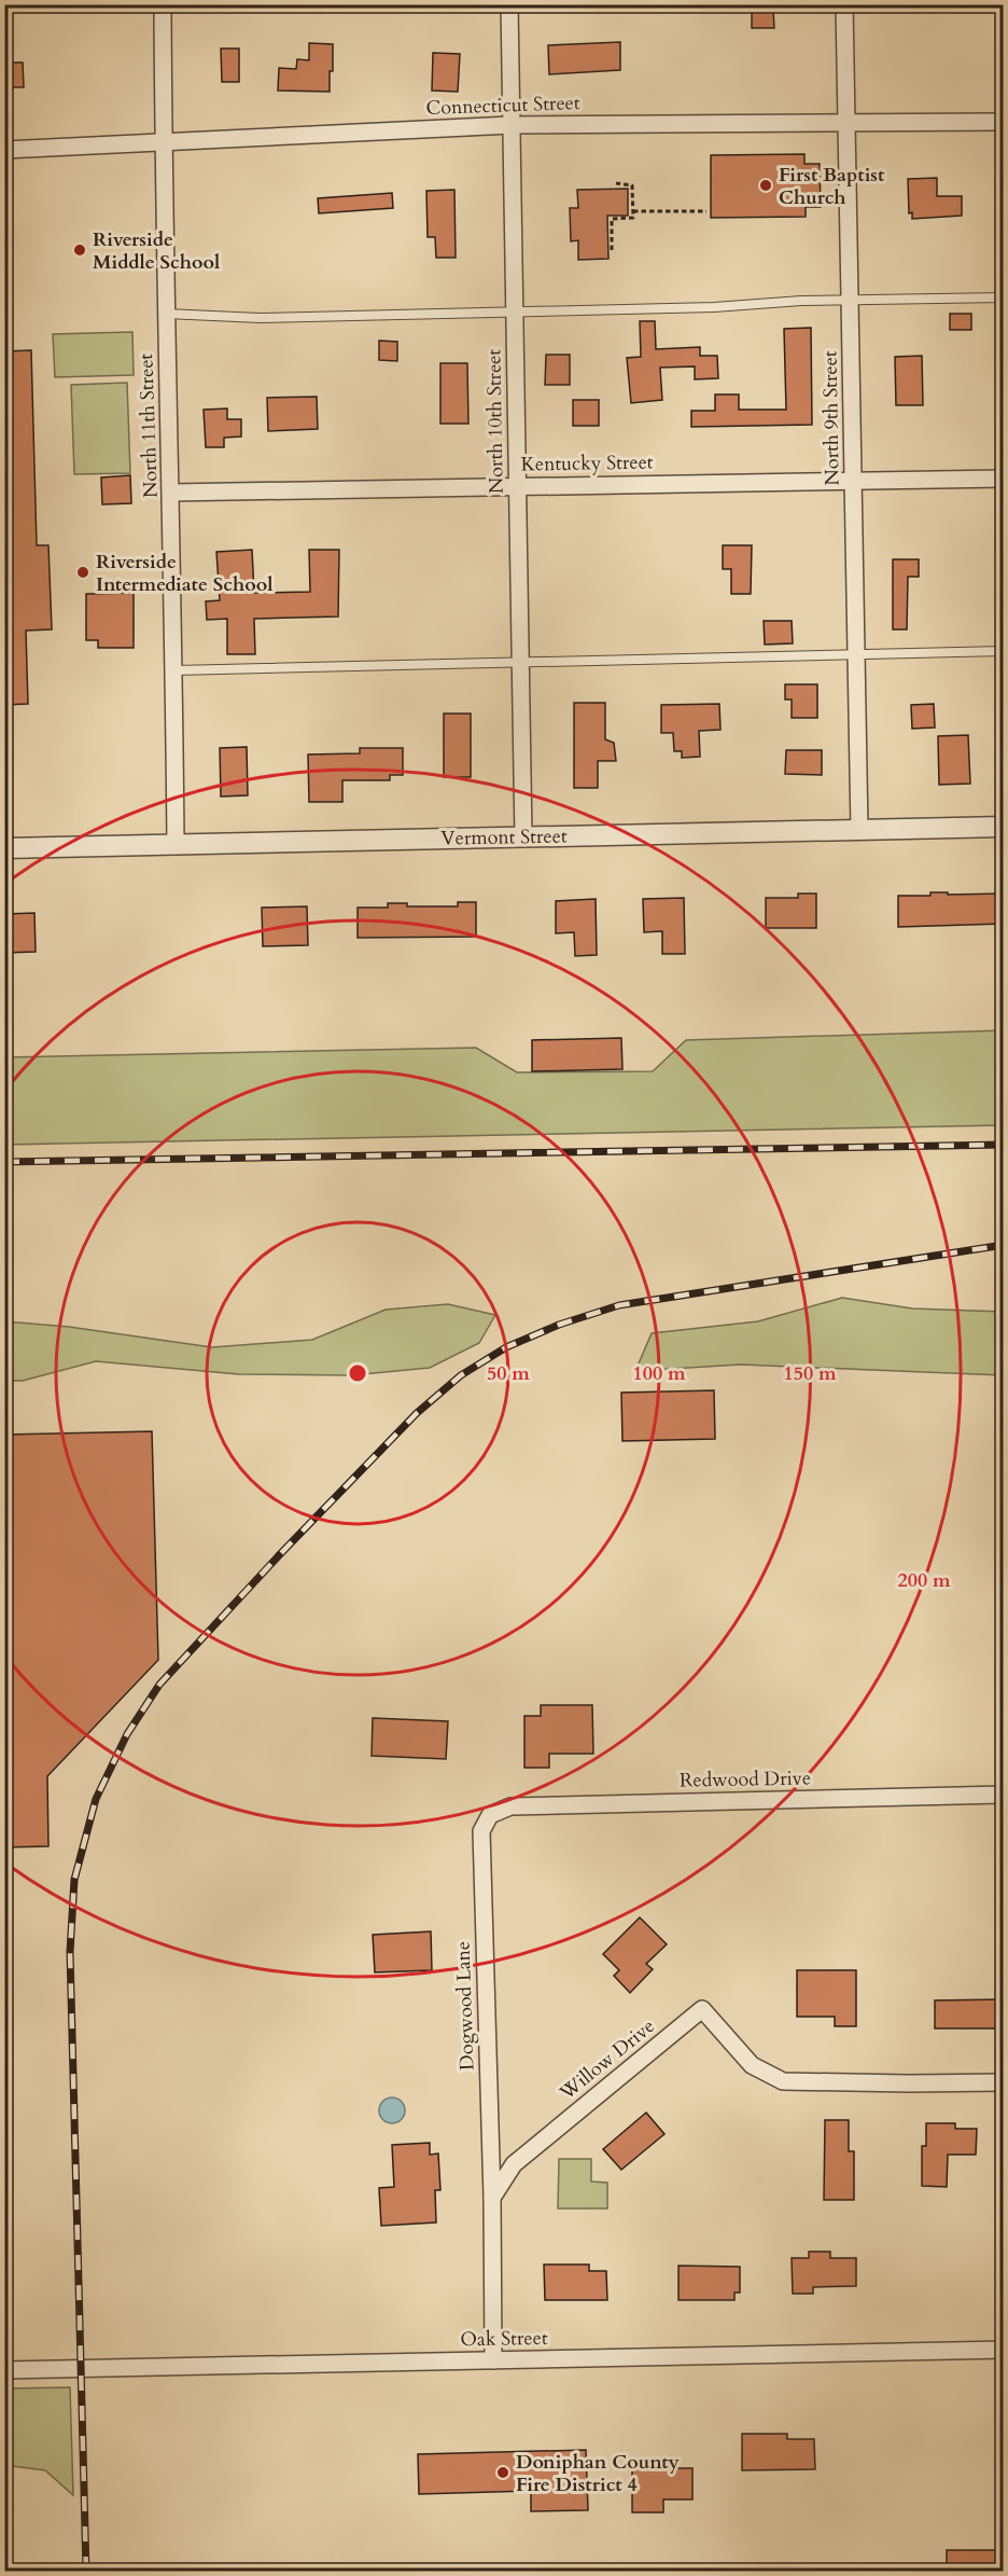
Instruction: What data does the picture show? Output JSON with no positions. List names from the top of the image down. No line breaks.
{"streets":{"street":["Connecticut Street","North 9th Street","North 10th Street","North 11th Street","Kentucky Street","Vermont Street","Redwood Drive","Dogwood Lane","Willow Drive","Oak Street"]},"crossings":[["Connecticut Street","North 9th Street"],["Connecticut Street","North 10th Street"],["Connecticut Street","North 11th Street"],["North 9th Street","Kentucky Street"],["North 9th Street","Vermont Street"],["North 10th Street","Kentucky Street"],["North 10th Street","Vermont Street"],["North 11th Street","Kentucky Street"],["North 11th Street","Vermont Street"],["Redwood Drive","Dogwood Lane"],["Dogwood Lane","Willow Drive"]],"places":["First Baptist Church","Riverside Middle School","Riverside Intermediate School","Doniphan County Fire District 4"],"rings":["50 m","100 m","150 m","200 m"]}
